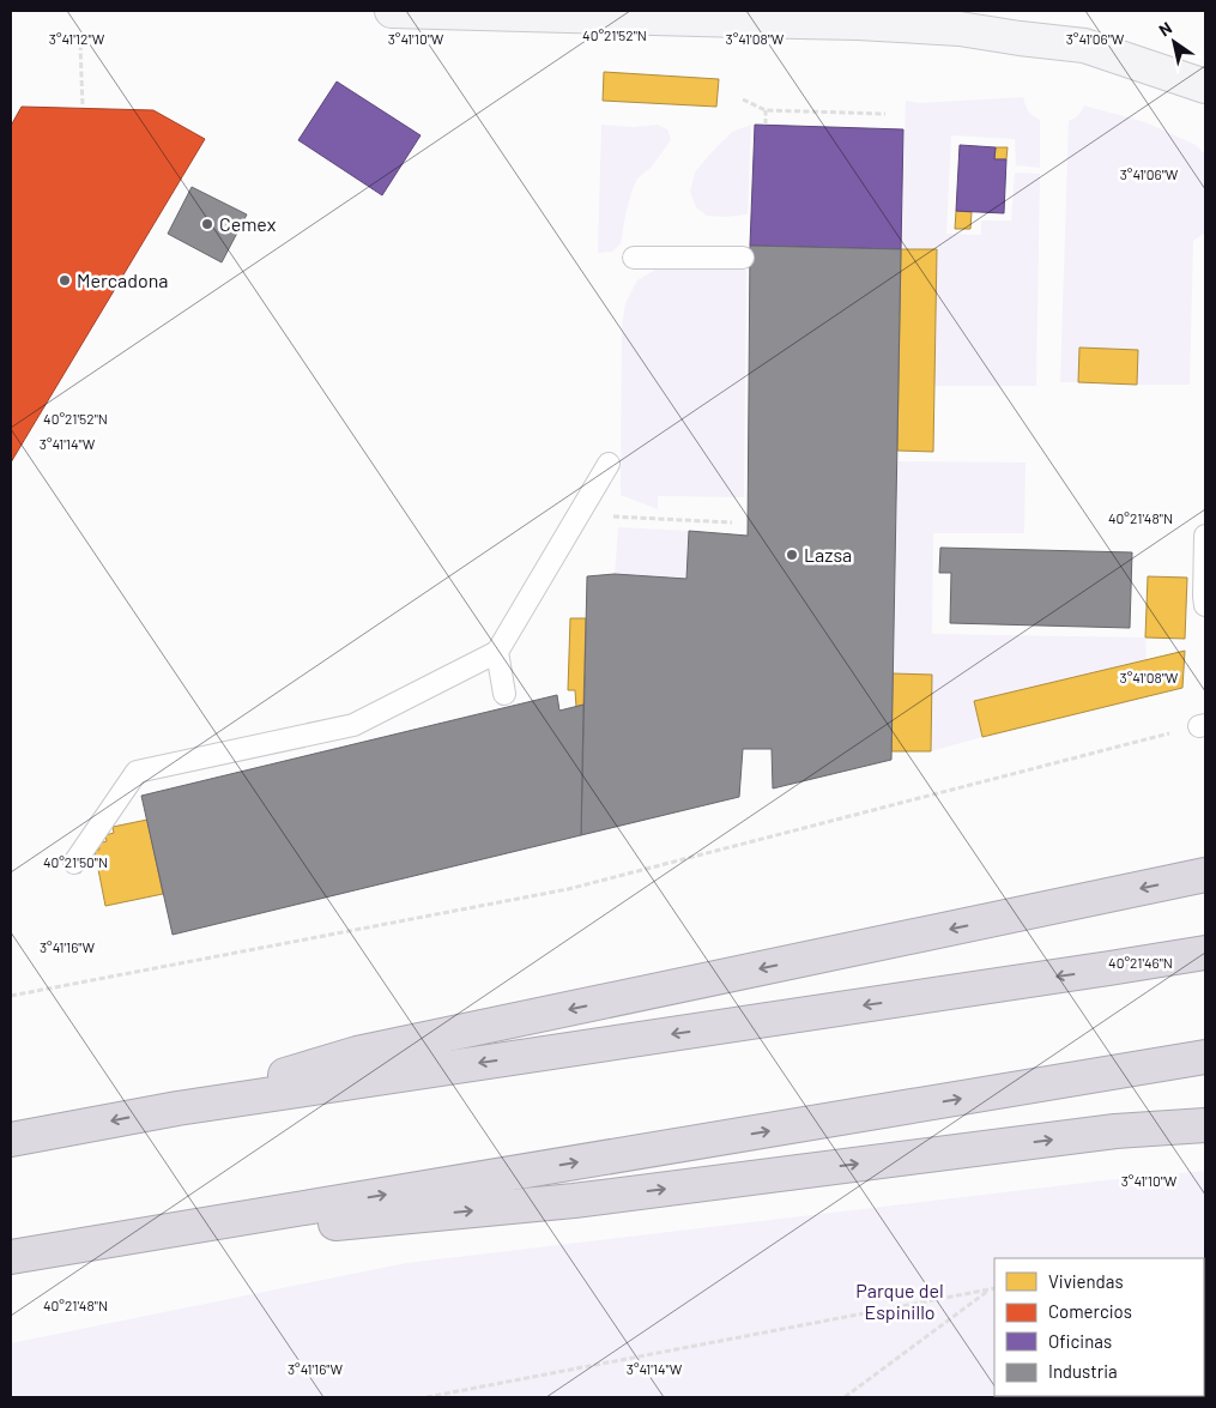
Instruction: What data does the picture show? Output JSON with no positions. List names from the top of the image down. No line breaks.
{"parks":["Parque del Espinillo"],"places":["Cemex","Mercadona","Lazsa"],"legend":["Viviendas","Comercios","Oficinas","Industria"],"north":"top left","coordinates":["40°21'52\"N","3°41'12\"W","3°41'10\"W","3°41'08\"W","3°41'06\"W","3°41'14\"W","40°21'48\"N","40°21'50\"N","3°41'16\"W","40°21'46\"N"]}
